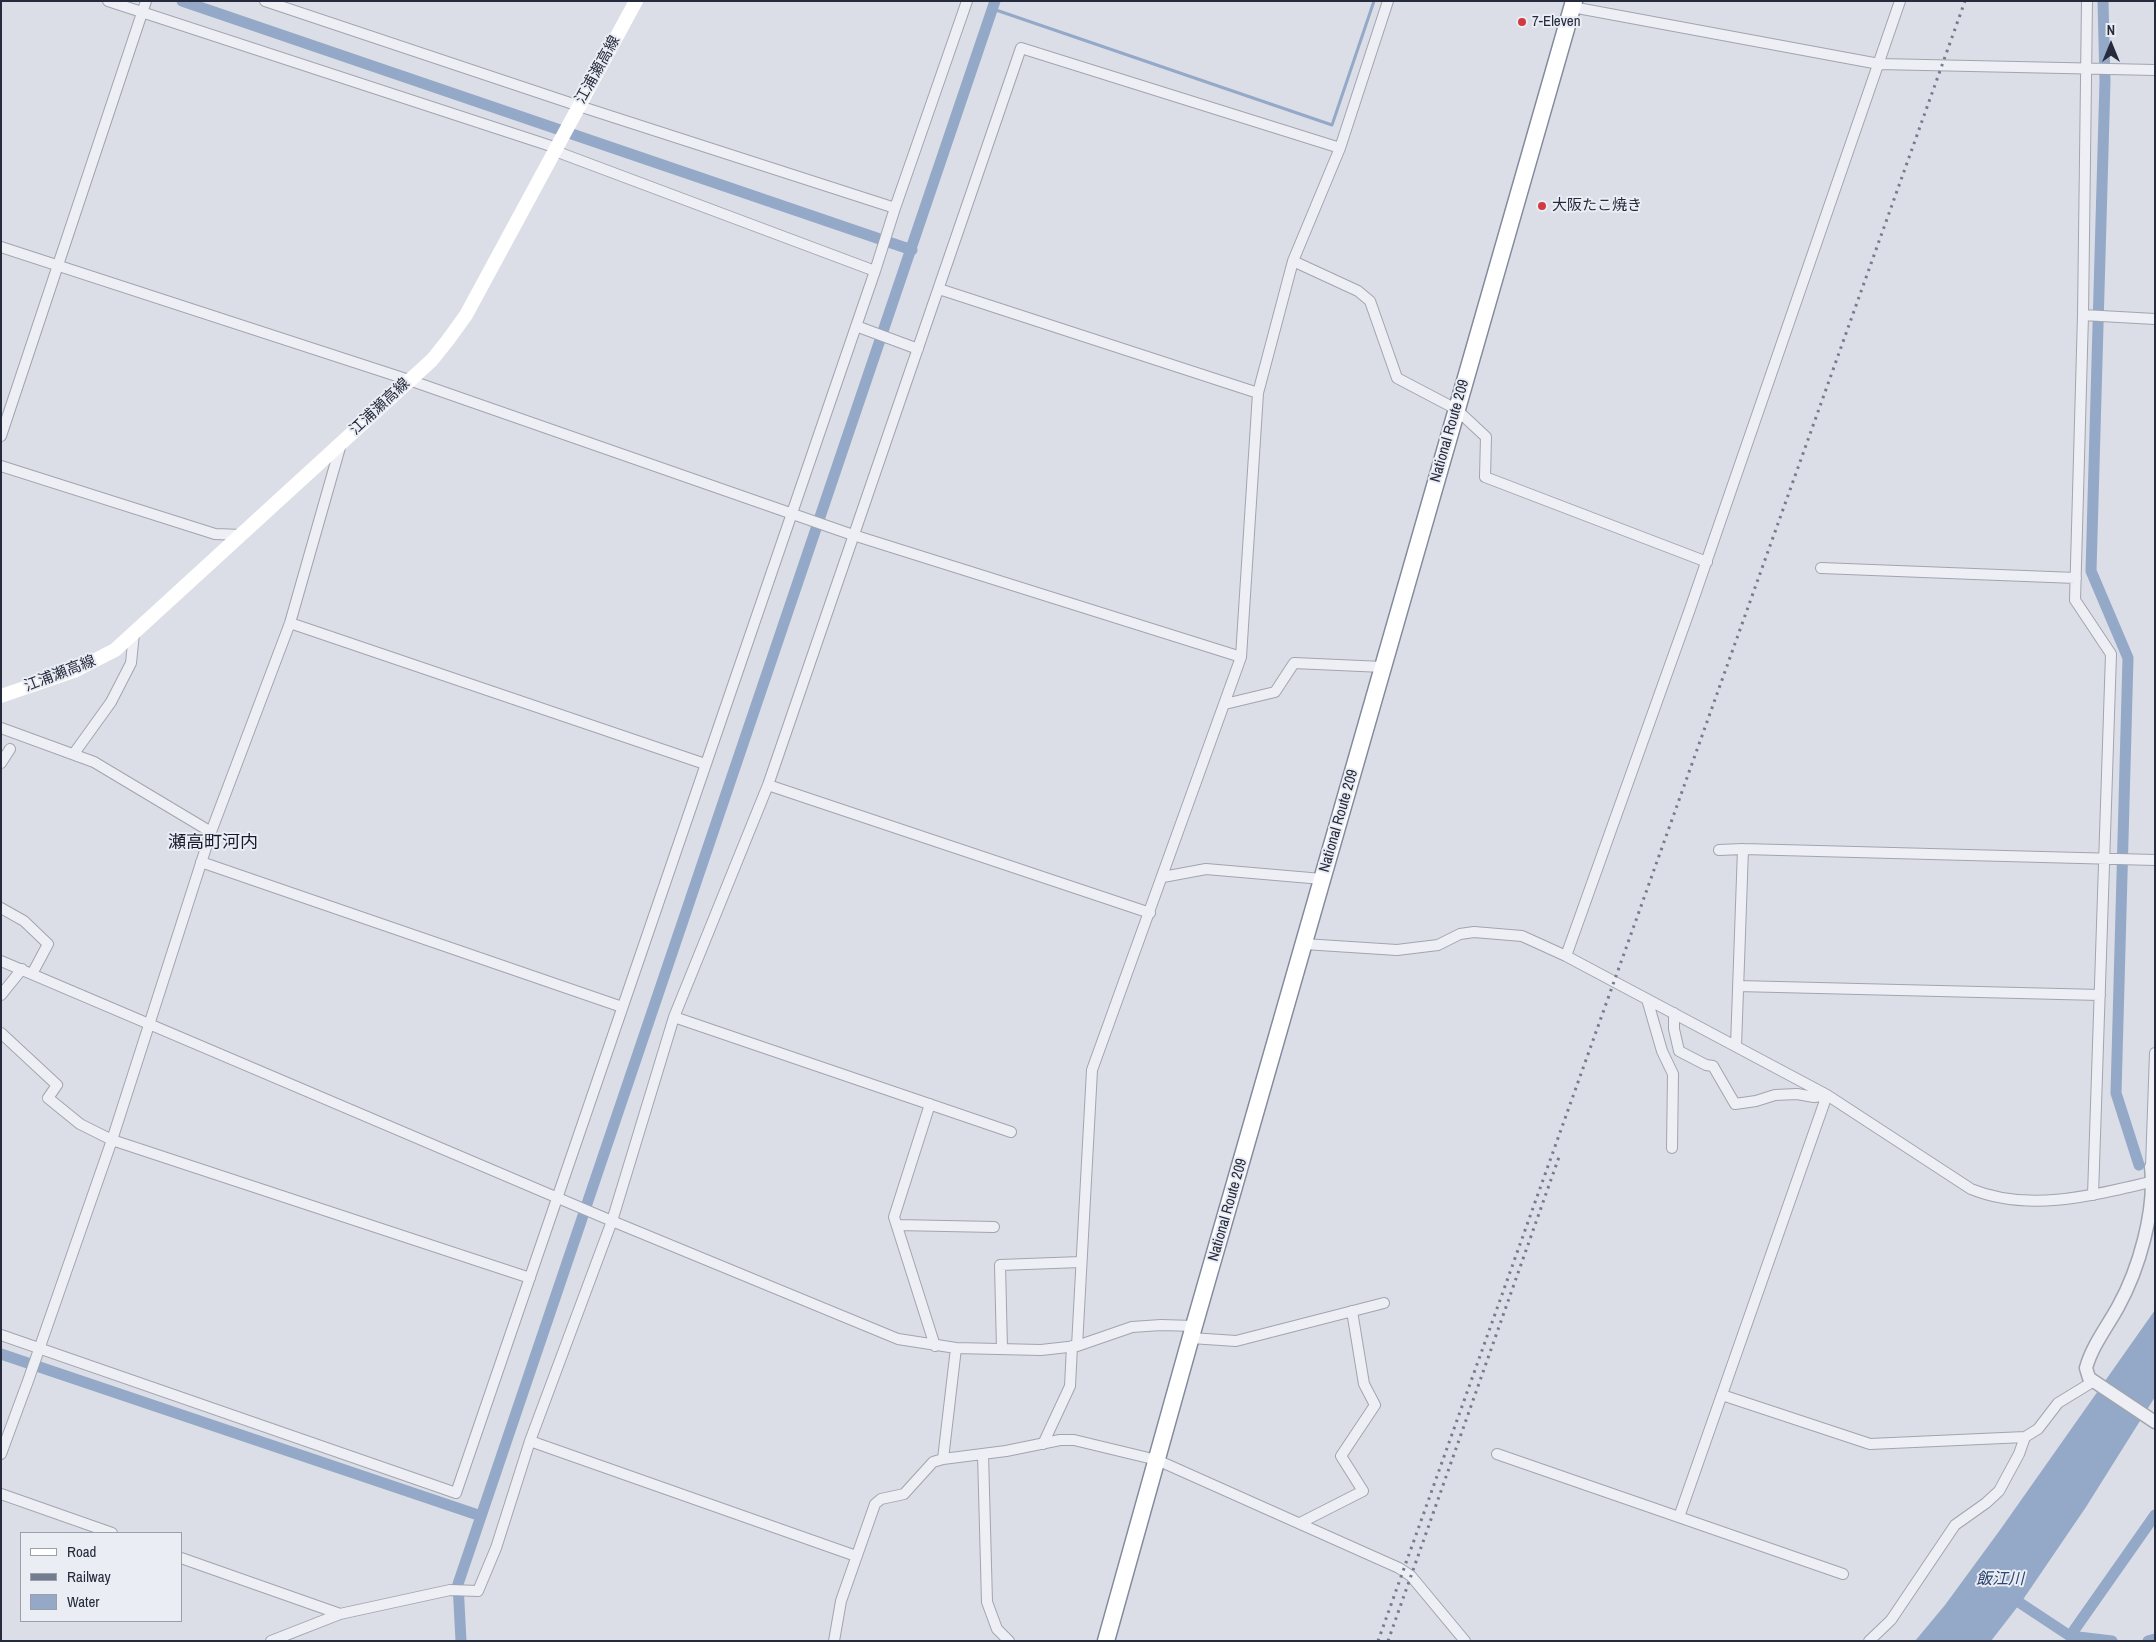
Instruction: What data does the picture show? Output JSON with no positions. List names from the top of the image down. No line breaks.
{"streets":{"highway":["National Route 209"],"main road":["江浦瀬高線"]},"districts":["瀬高町河内"],"water":["飯江川"],"places":["7-Eleven","大阪たこ焼き"],"legend":["Road","Railway","Water"],"north":"top"}
